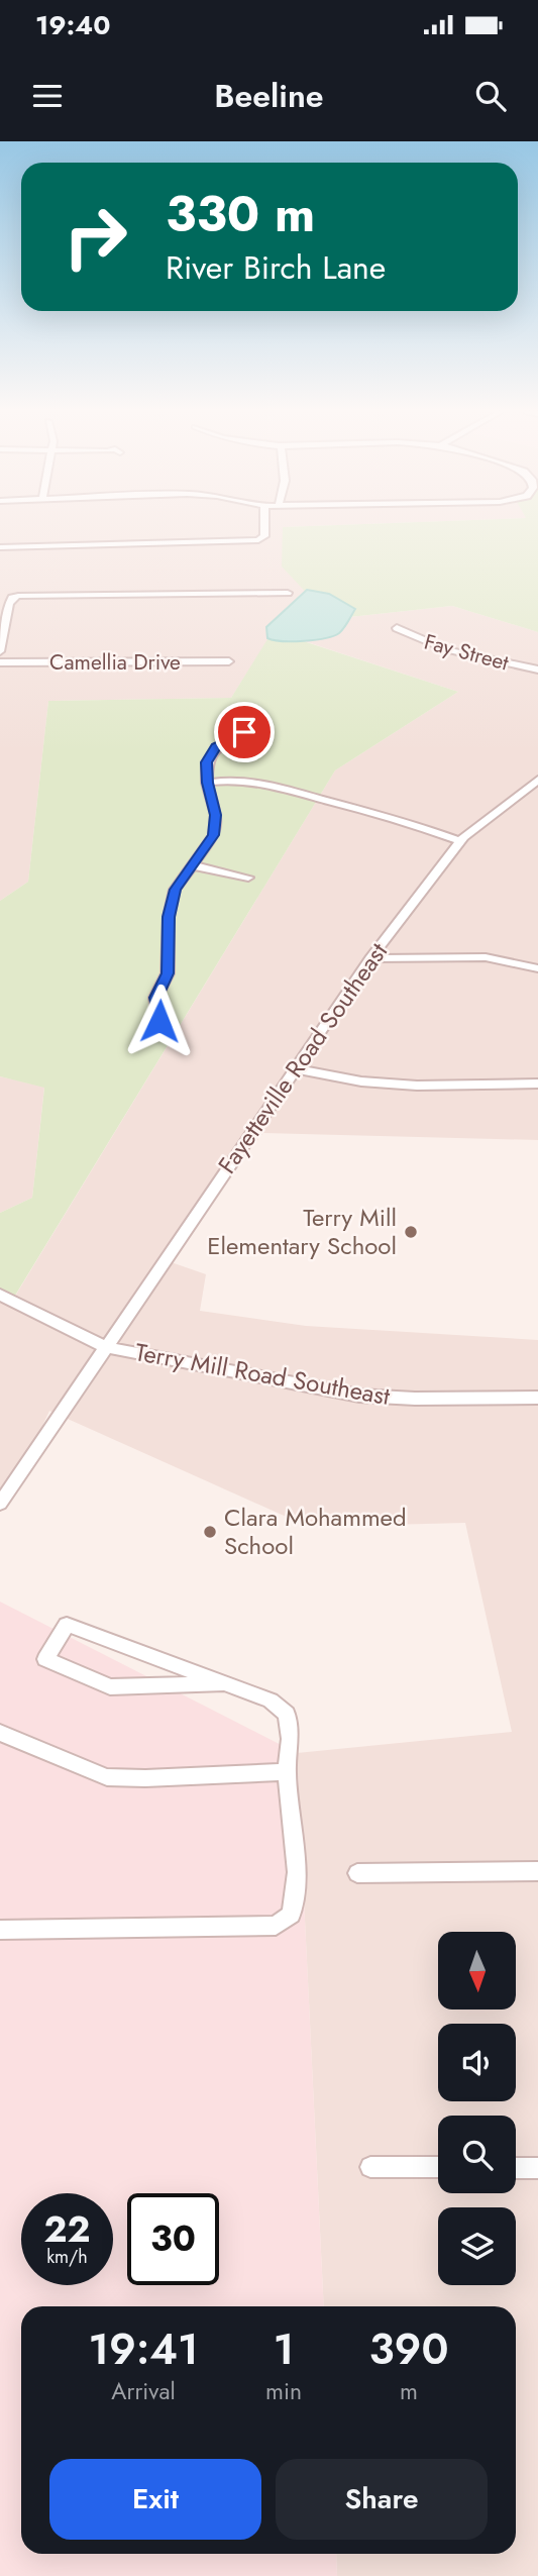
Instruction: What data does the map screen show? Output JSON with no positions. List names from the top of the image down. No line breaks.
{"streets":{"street":["Fay Street","Camellia Drive","Fayetteville Road Southeast","Terry Mill Road Southeast"]},"crossings":[["Fayetteville Road Southeast","Terry Mill Road Southeast"]],"places":["Terry Mill Elementary School","Clara Mohammed School"],"north":"bottom","page":{"status":"19:40","header":"Beeline","turn":["330 m","River Birch Lane"],"speed":"22 km/h","limit":"30","eta":["19:41","Arrival","1","min","390","m"],"buttons":["Exit","Share"]}}
